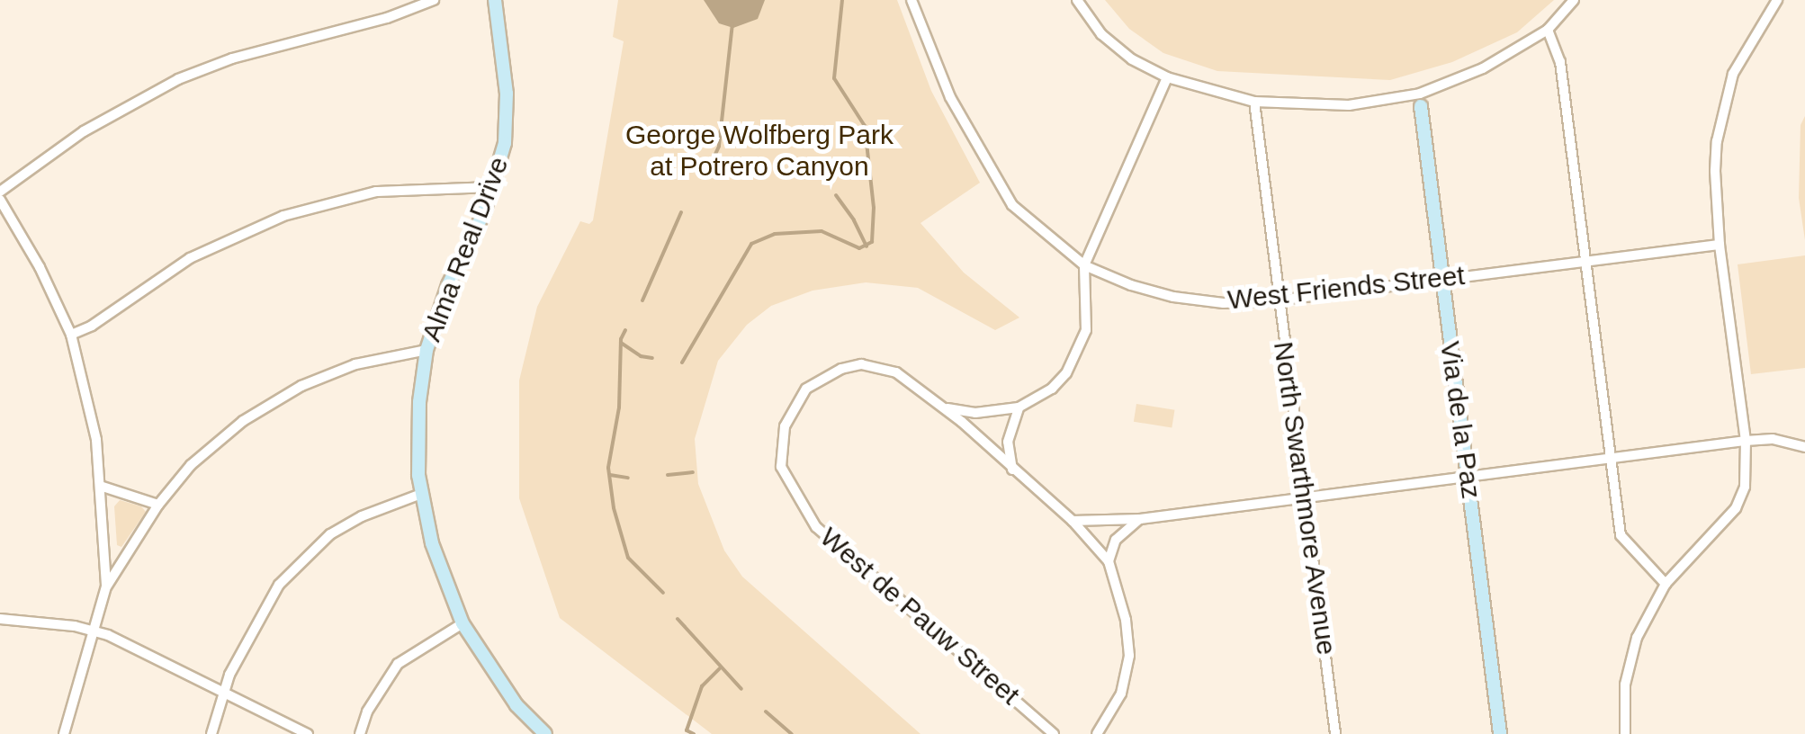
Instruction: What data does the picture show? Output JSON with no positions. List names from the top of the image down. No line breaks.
{"streets":{"street":["Alma Real Drive","West Friends Street","Via de la Paz","North Swarthmore Avenue","West de Pauw Street"]},"crossings":[["West Friends Street","Via de la Paz"],["West Friends Street","North Swarthmore Avenue"]],"parks":["George Wolfberg Park at Potrero Canyon"]}
